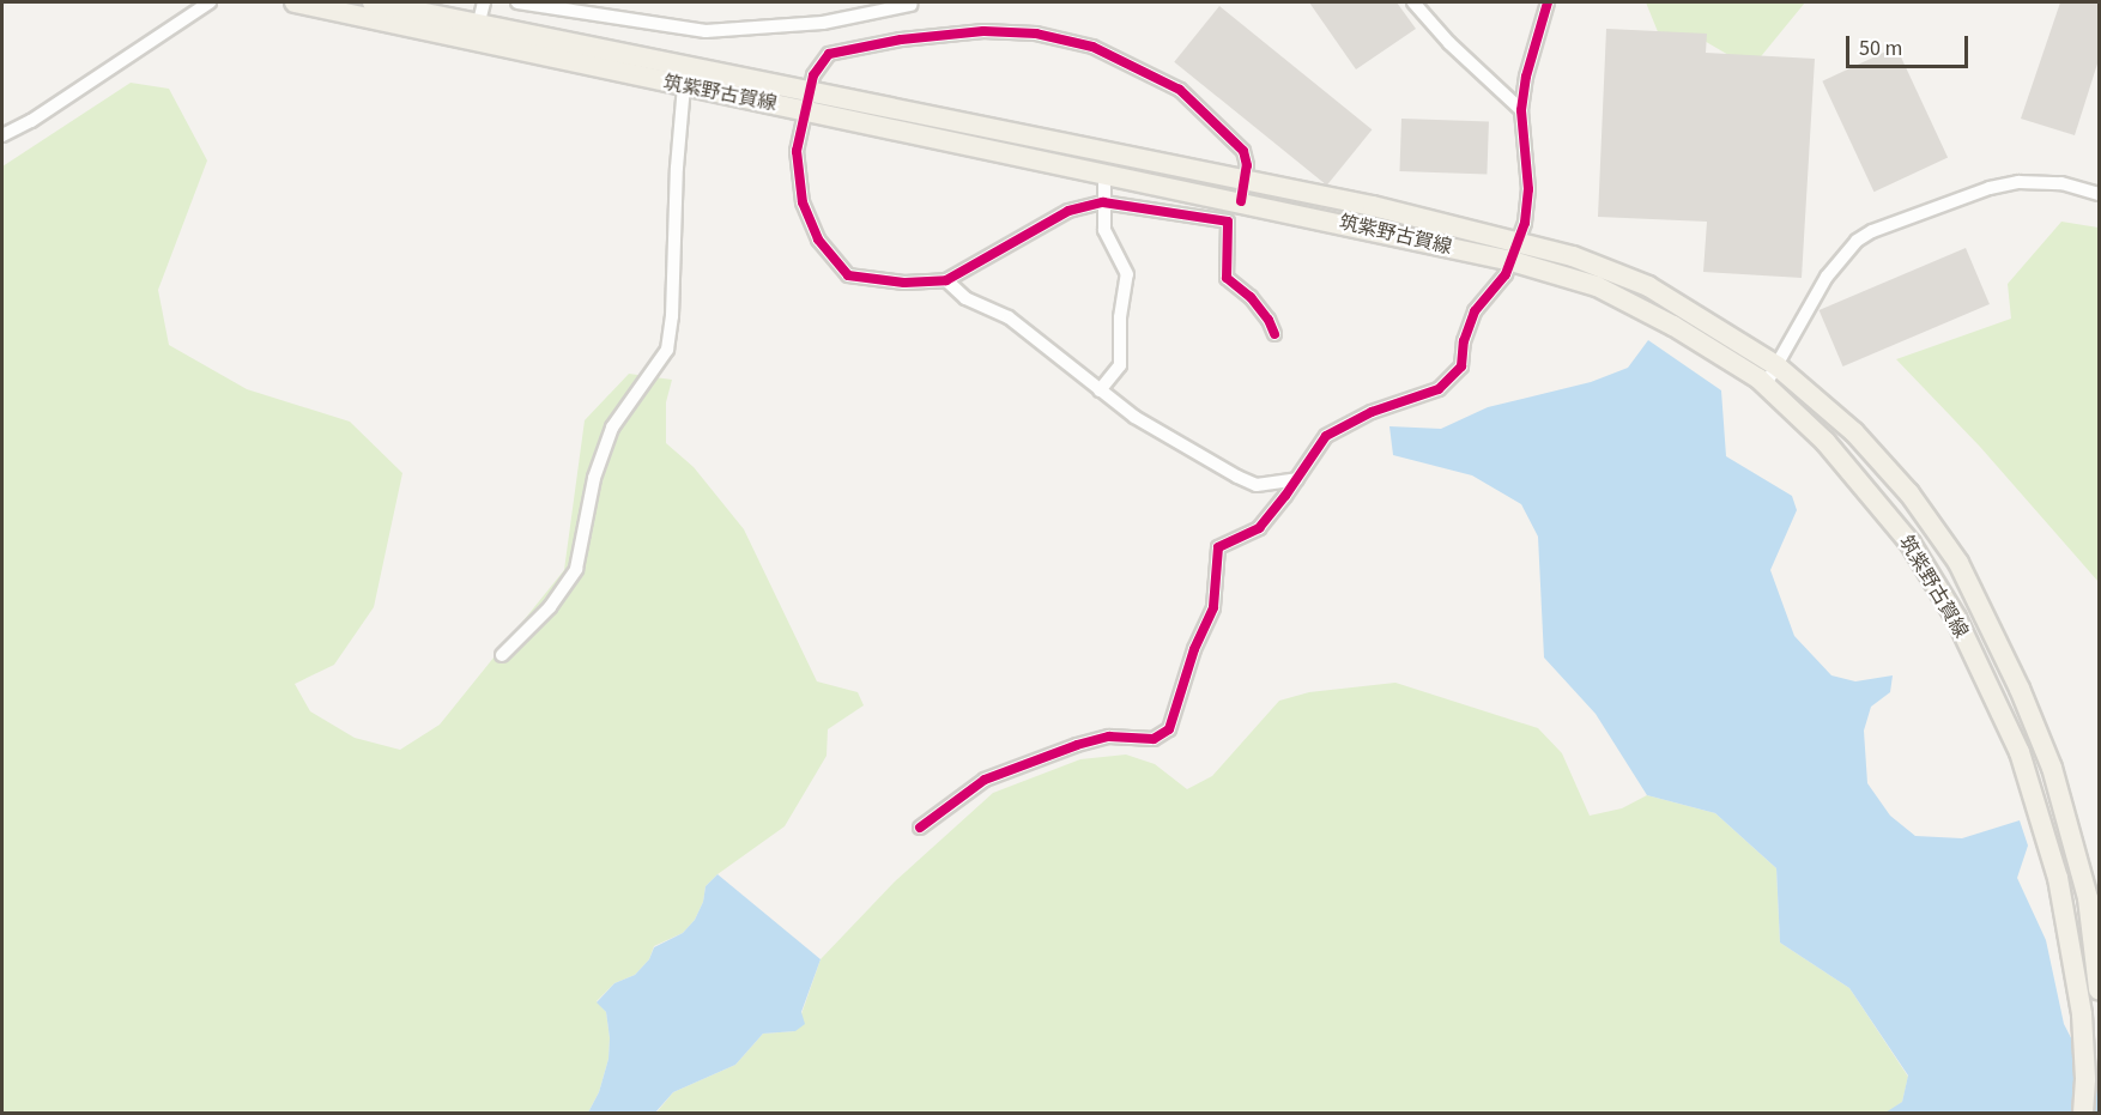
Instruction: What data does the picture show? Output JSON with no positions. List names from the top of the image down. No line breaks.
{"streets":{"main road":["筑紫野古賀線"]},"scale_bar":"50 m"}
